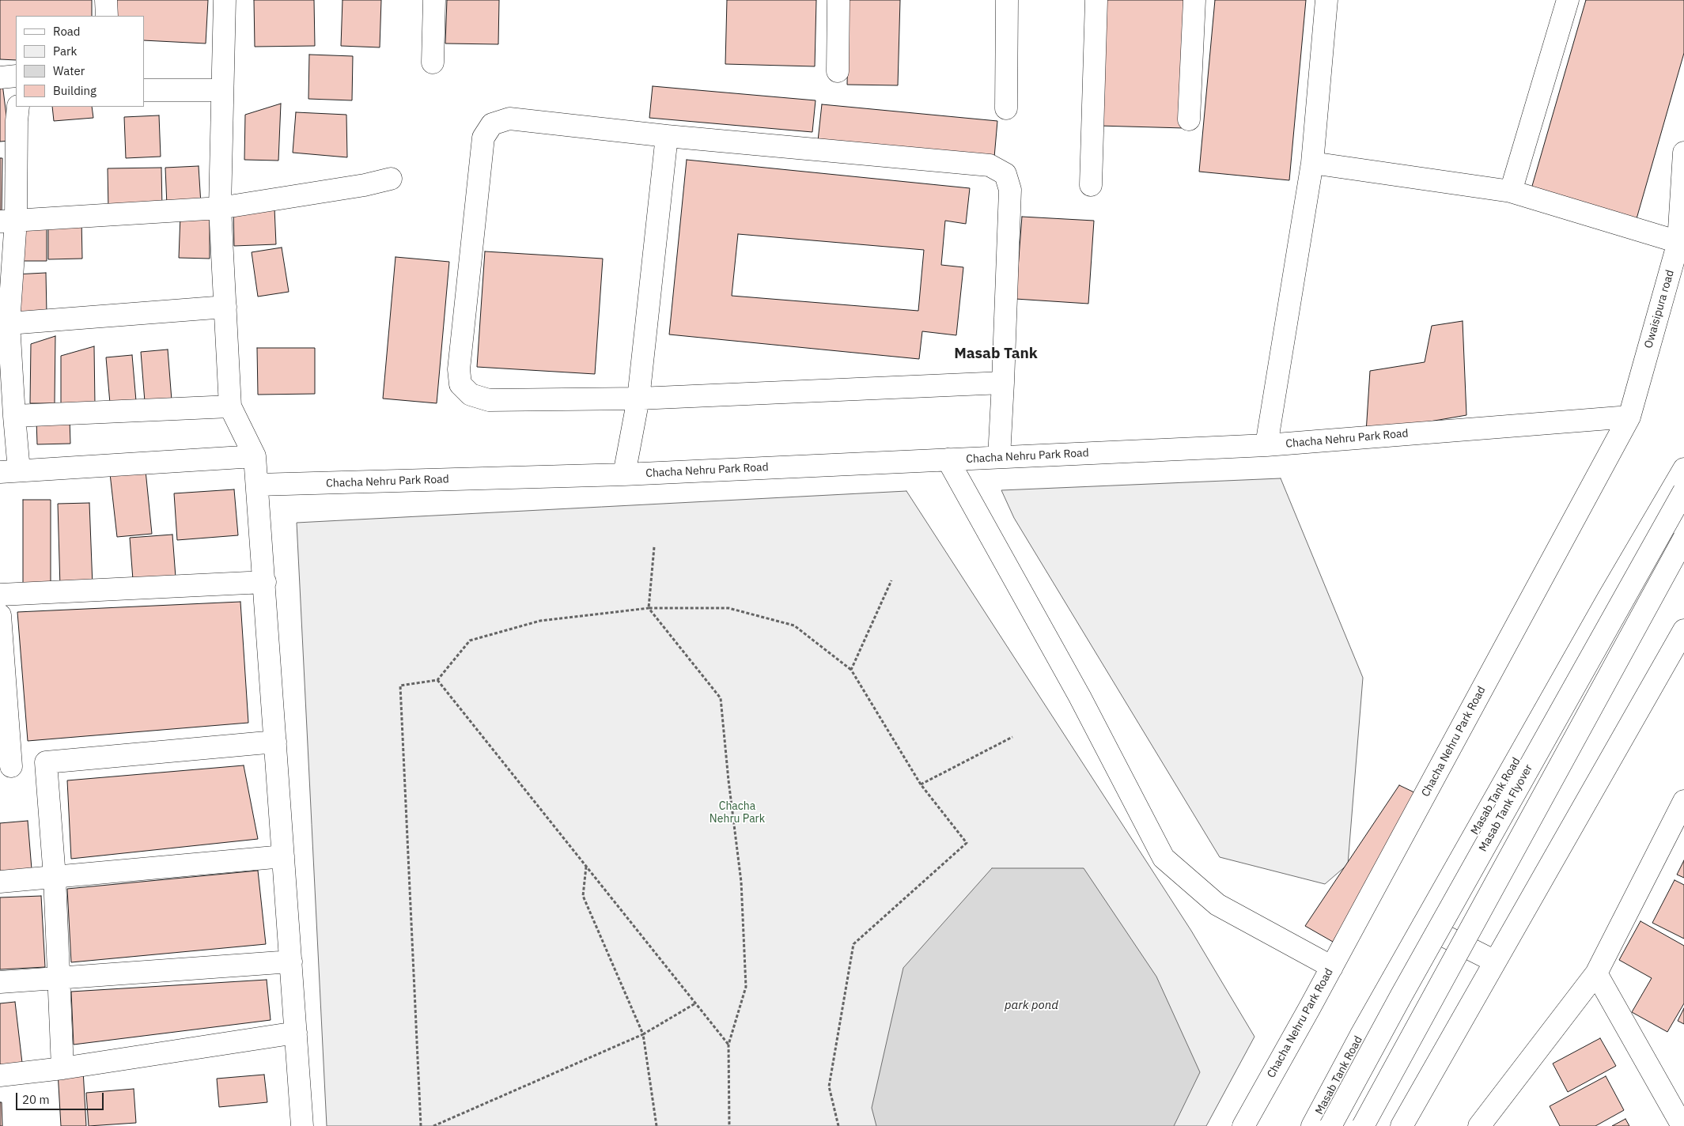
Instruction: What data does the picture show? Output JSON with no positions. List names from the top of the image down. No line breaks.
{"streets":{"main road":["Owaisipura road","Chacha Nehru Park Road","Masab Tank Road","Masab Tank Flyover"]},"crossings":[["Owaisipura road","Chacha Nehru Park Road"]],"districts":["Masab Tank"],"water":["park pond"],"parks":["Chacha Nehru Park"],"legend":["Road","Park","Water","Building"],"scale_bar":"20 m"}
